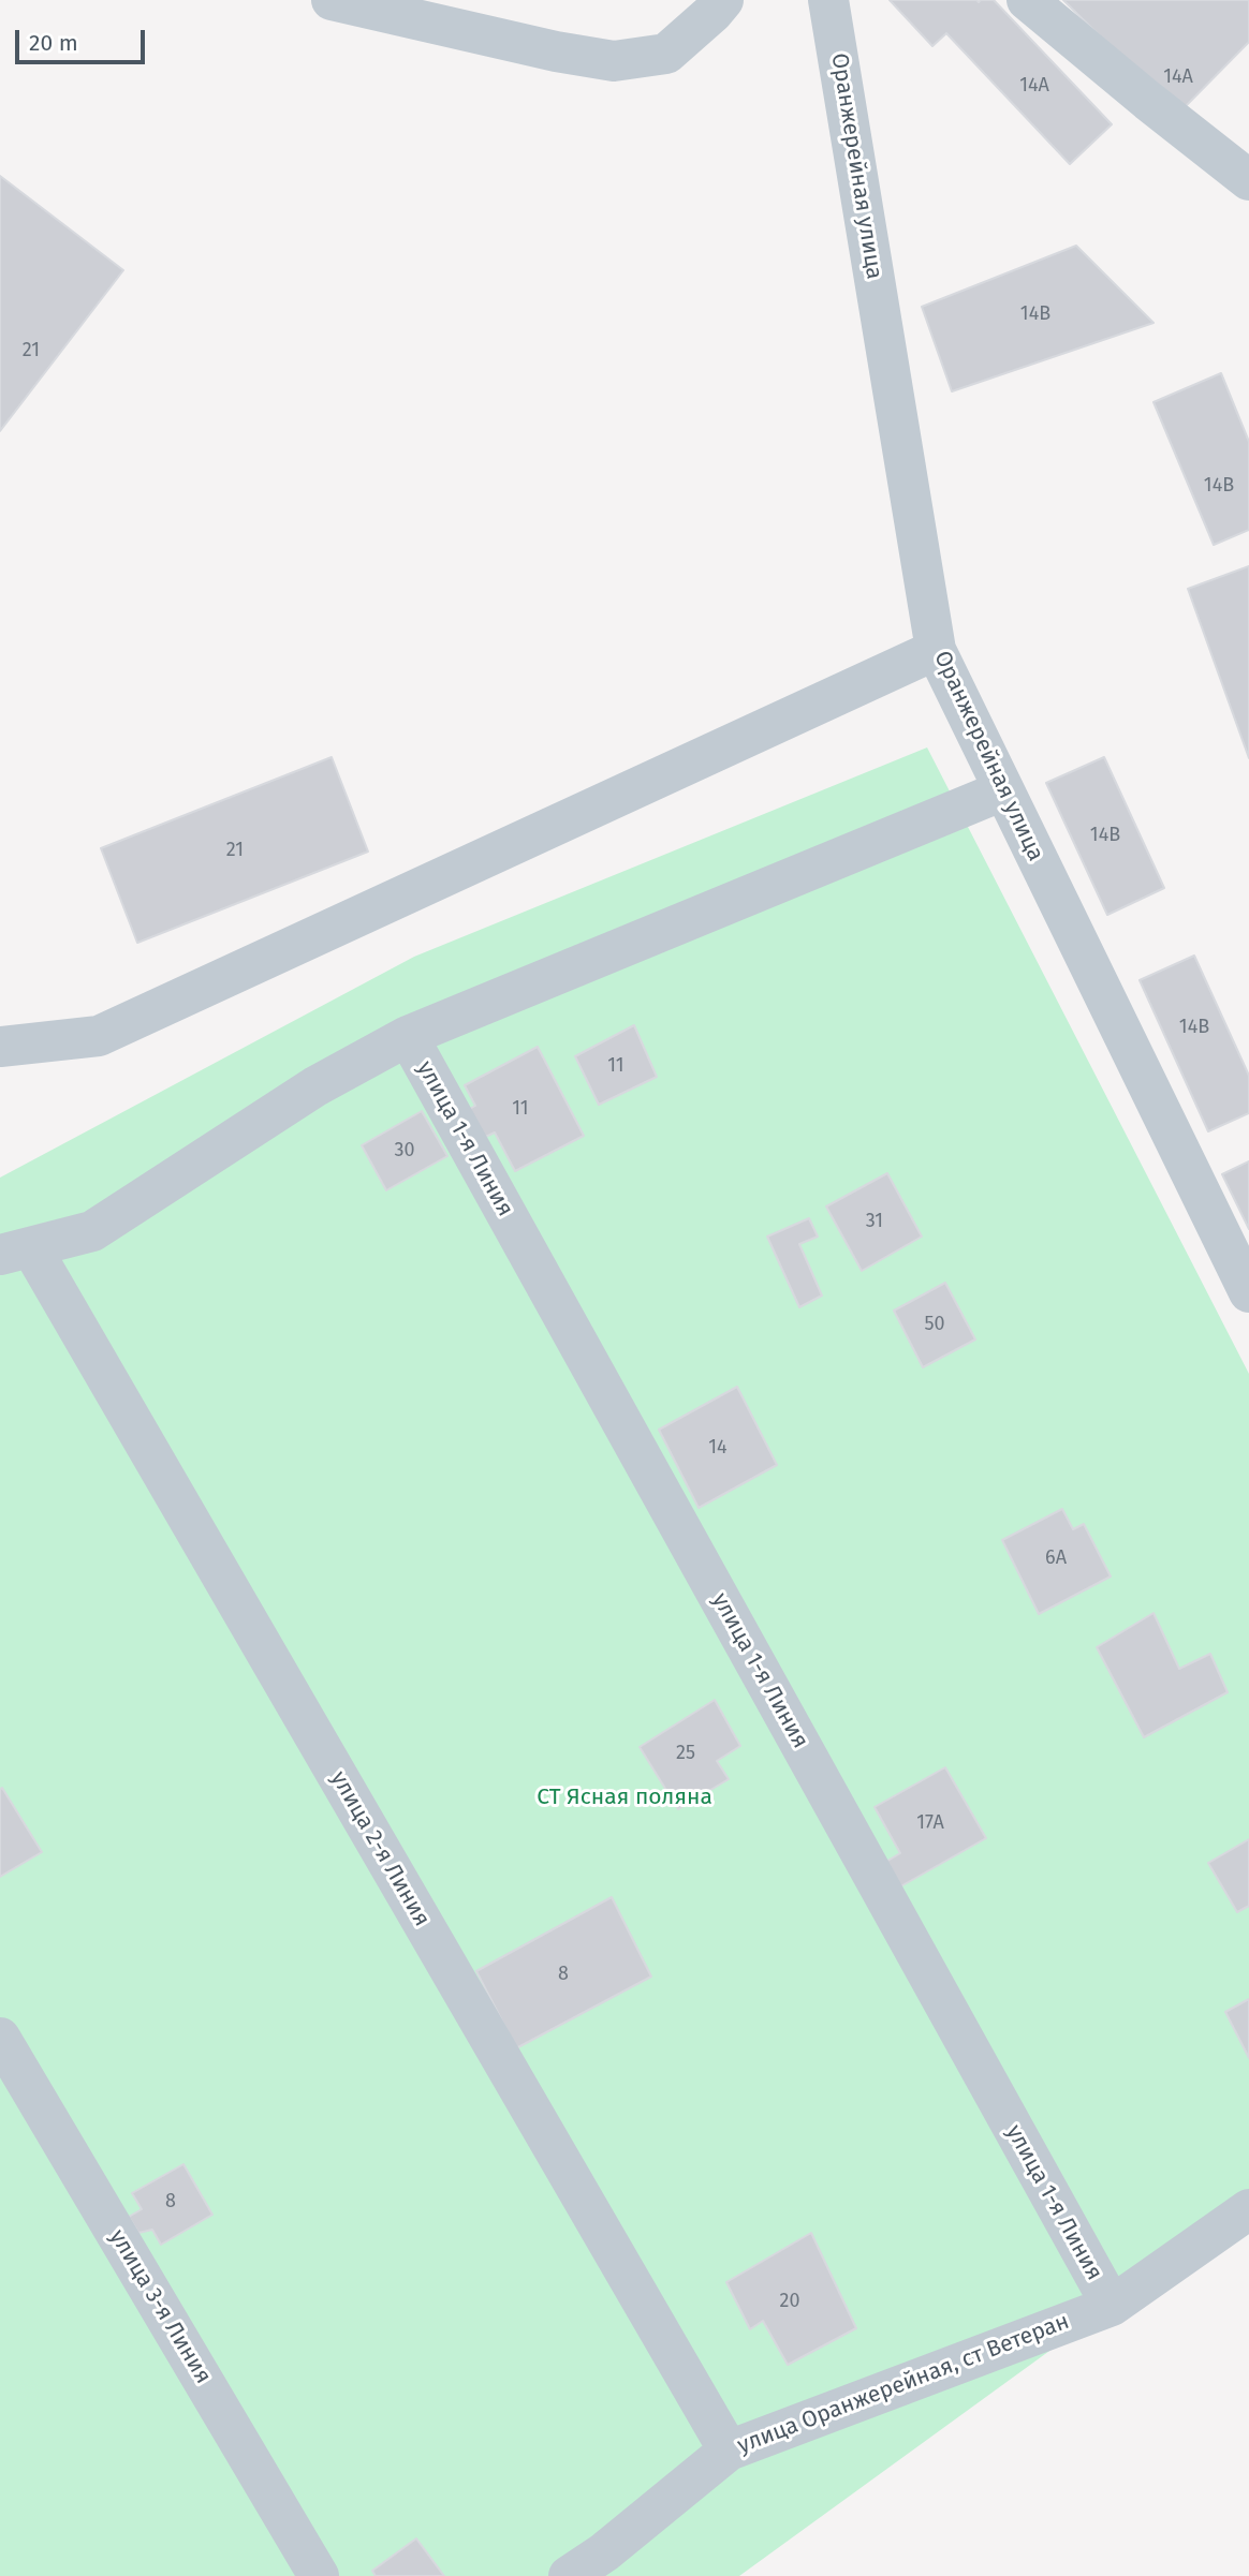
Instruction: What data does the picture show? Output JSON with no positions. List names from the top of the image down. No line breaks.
{"streets":{"street":["Оранжерейная улица","улица 1-я Линия","улица 2-я Линия","улица 3-я Линия","улица Оранжерейная, ст Ветеран"]},"crossings":[["улица 1-я Линия","улица Оранжерейная, ст Ветеран"],["улица 2-я Линия","улица Оранжерейная, ст Ветеран"]],"parks":["СТ Ясная поляна"],"house_numbers":["14А","14А","14В","21","14В","14В","21","14В","11","11","30","31","50","14","6А","25","17А","8","8","20"],"scale_bar":"20 m"}
